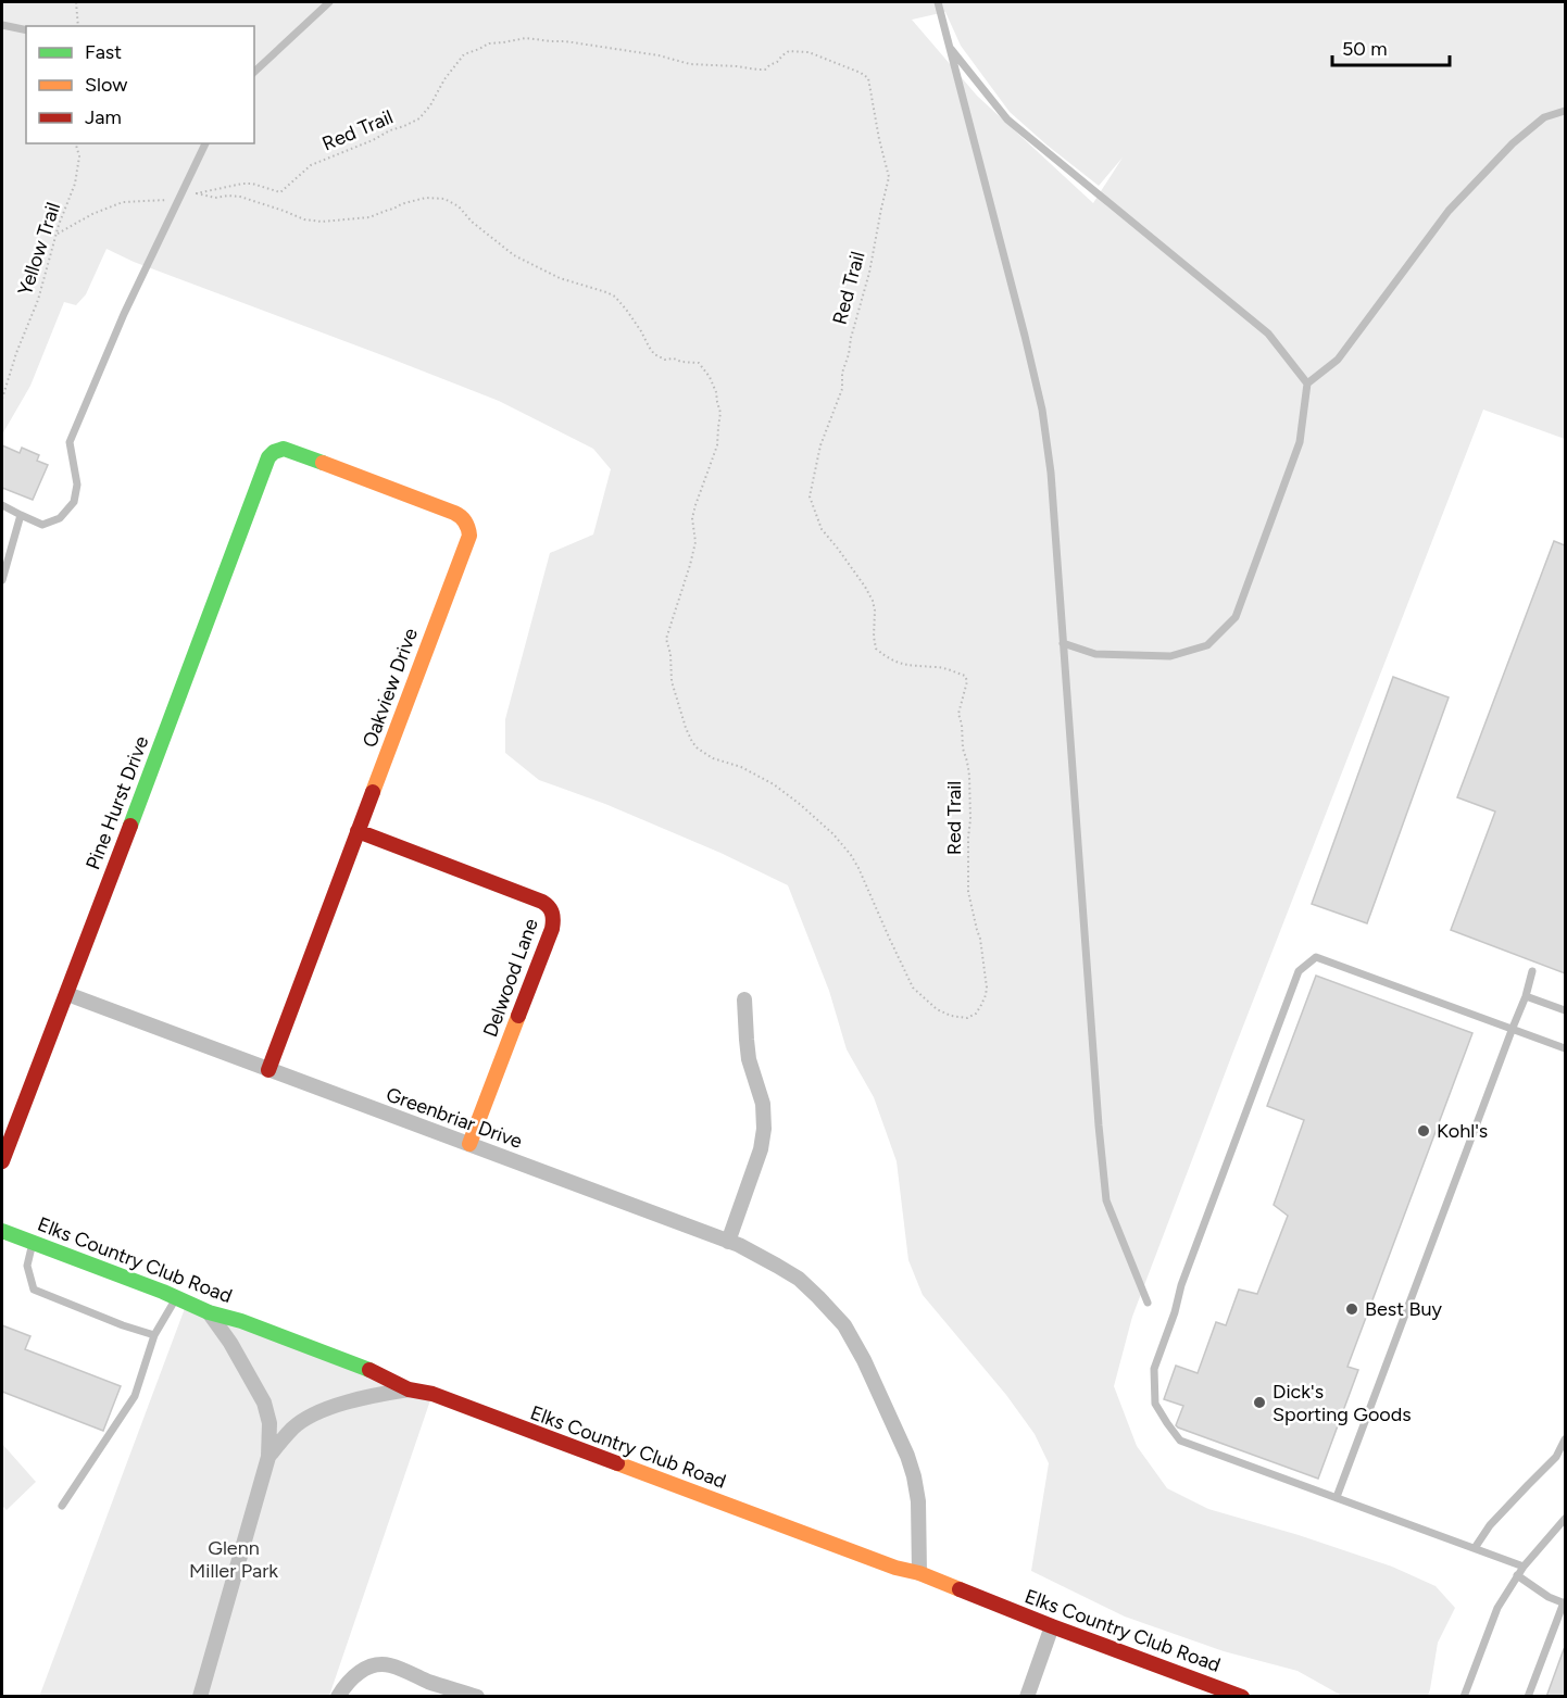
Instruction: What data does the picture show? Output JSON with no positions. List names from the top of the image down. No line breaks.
{"streets":{"street":["Oakview Drive","Pine Hurst Drive","Delwood Lane","Greenbriar Drive","Elks Country Club Road"],"path":["Red Trail","Yellow Trail"]},"crossings":[["Red Trail","Yellow Trail"],["Oakview Drive","Pine Hurst Drive"],["Oakview Drive","Delwood Lane"],["Oakview Drive","Greenbriar Drive"],["Pine Hurst Drive","Greenbriar Drive"],["Delwood Lane","Greenbriar Drive"],["Greenbriar Drive","Elks Country Club Road"]],"parks":["Glenn Miller Park"],"places":["Kohl's","Best Buy","Dick's Sporting Goods"],"legend":["Fast","Slow","Jam"],"scale_bar":"50 m"}
